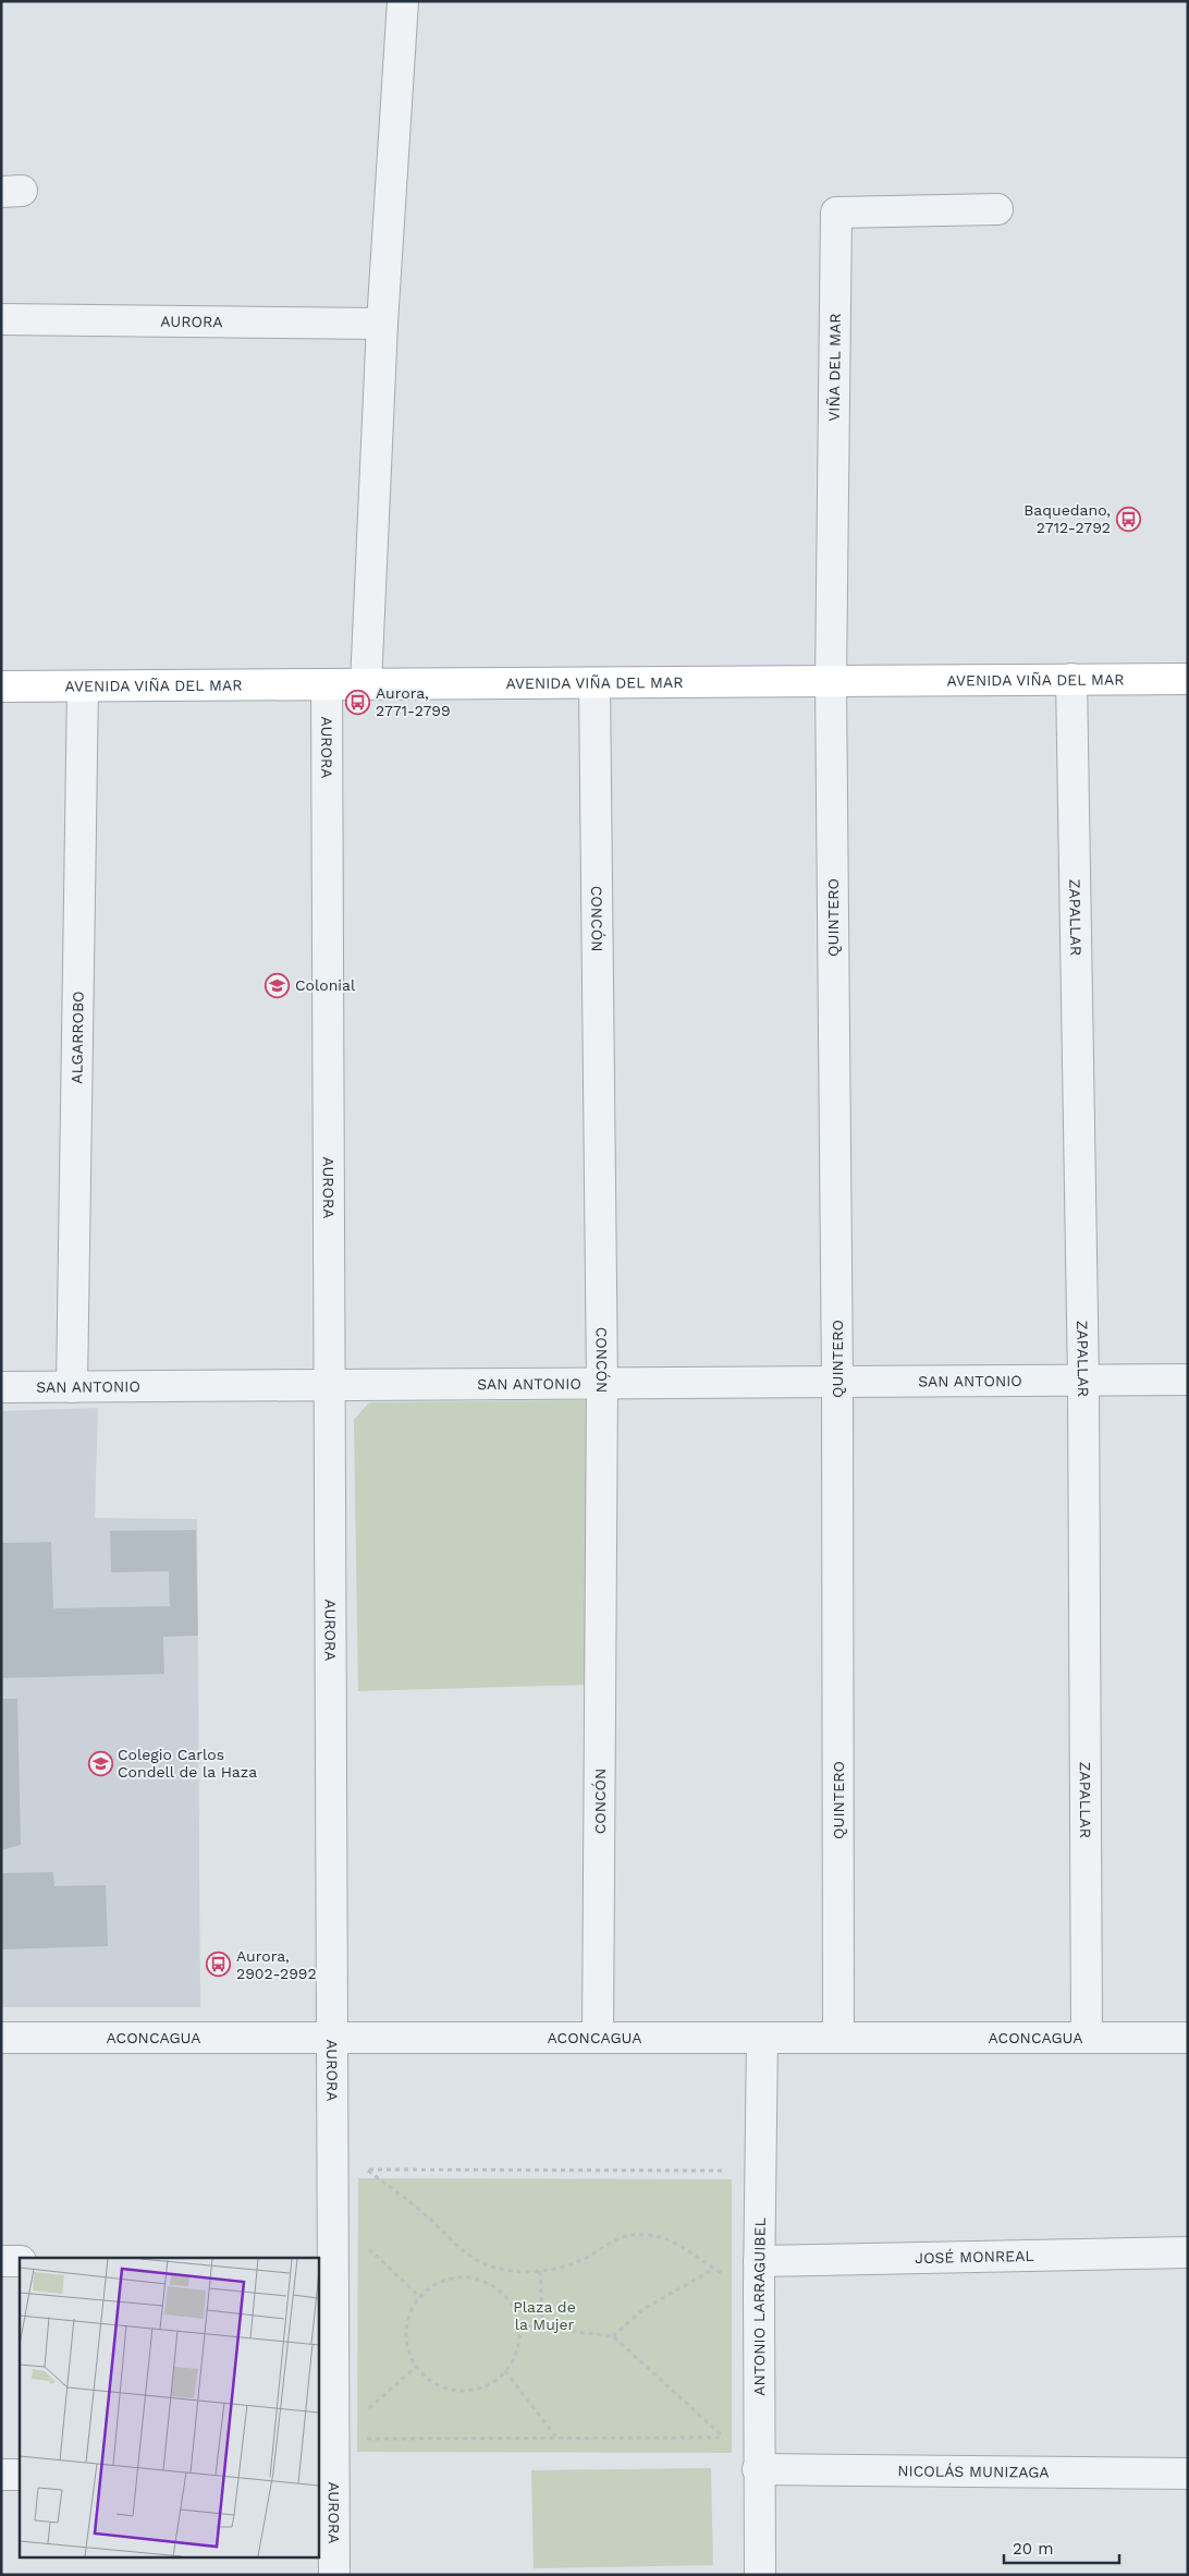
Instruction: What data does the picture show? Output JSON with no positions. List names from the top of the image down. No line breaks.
{"streets":{"main road":["AVENIDA VIÑA DEL MAR"],"street":["AURORA","VIÑA DEL MAR","QUINTERO","ZAPALLAR","CONCÓN","ALGARROBO","SAN ANTONIO","ACONCAGUA","JOSÉ MONREAL","ANTONIO LARRAGUIBEL","NICOLÁS MUNIZAGA"]},"crossings":[["AURORA","AVENIDA VIÑA DEL MAR"],["AURORA","SAN ANTONIO"],["AURORA","ACONCAGUA"],["VIÑA DEL MAR","AVENIDA VIÑA DEL MAR"],["VIÑA DEL MAR","QUINTERO"],["AVENIDA VIÑA DEL MAR","QUINTERO"],["AVENIDA VIÑA DEL MAR","ZAPALLAR"],["AVENIDA VIÑA DEL MAR","CONCÓN"],["AVENIDA VIÑA DEL MAR","ALGARROBO"],["QUINTERO","SAN ANTONIO"],["QUINTERO","ACONCAGUA"],["ZAPALLAR","SAN ANTONIO"],["ZAPALLAR","ACONCAGUA"],["CONCÓN","SAN ANTONIO"],["CONCÓN","ACONCAGUA"],["ALGARROBO","SAN ANTONIO"],["ACONCAGUA","ANTONIO LARRAGUIBEL"],["JOSÉ MONREAL","ANTONIO LARRAGUIBEL"],["ANTONIO LARRAGUIBEL","NICOLÁS MUNIZAGA"]],"parks":["Plaza de la Mujer"],"places":{"bus stop":["Baquedano, 2712-2792","Aurora, 2771-2799","Aurora, 2902-2992"],"school or university":["Colonial","Colegio Carlos Condell de la Haza"]},"scale_bar":"20 m"}
